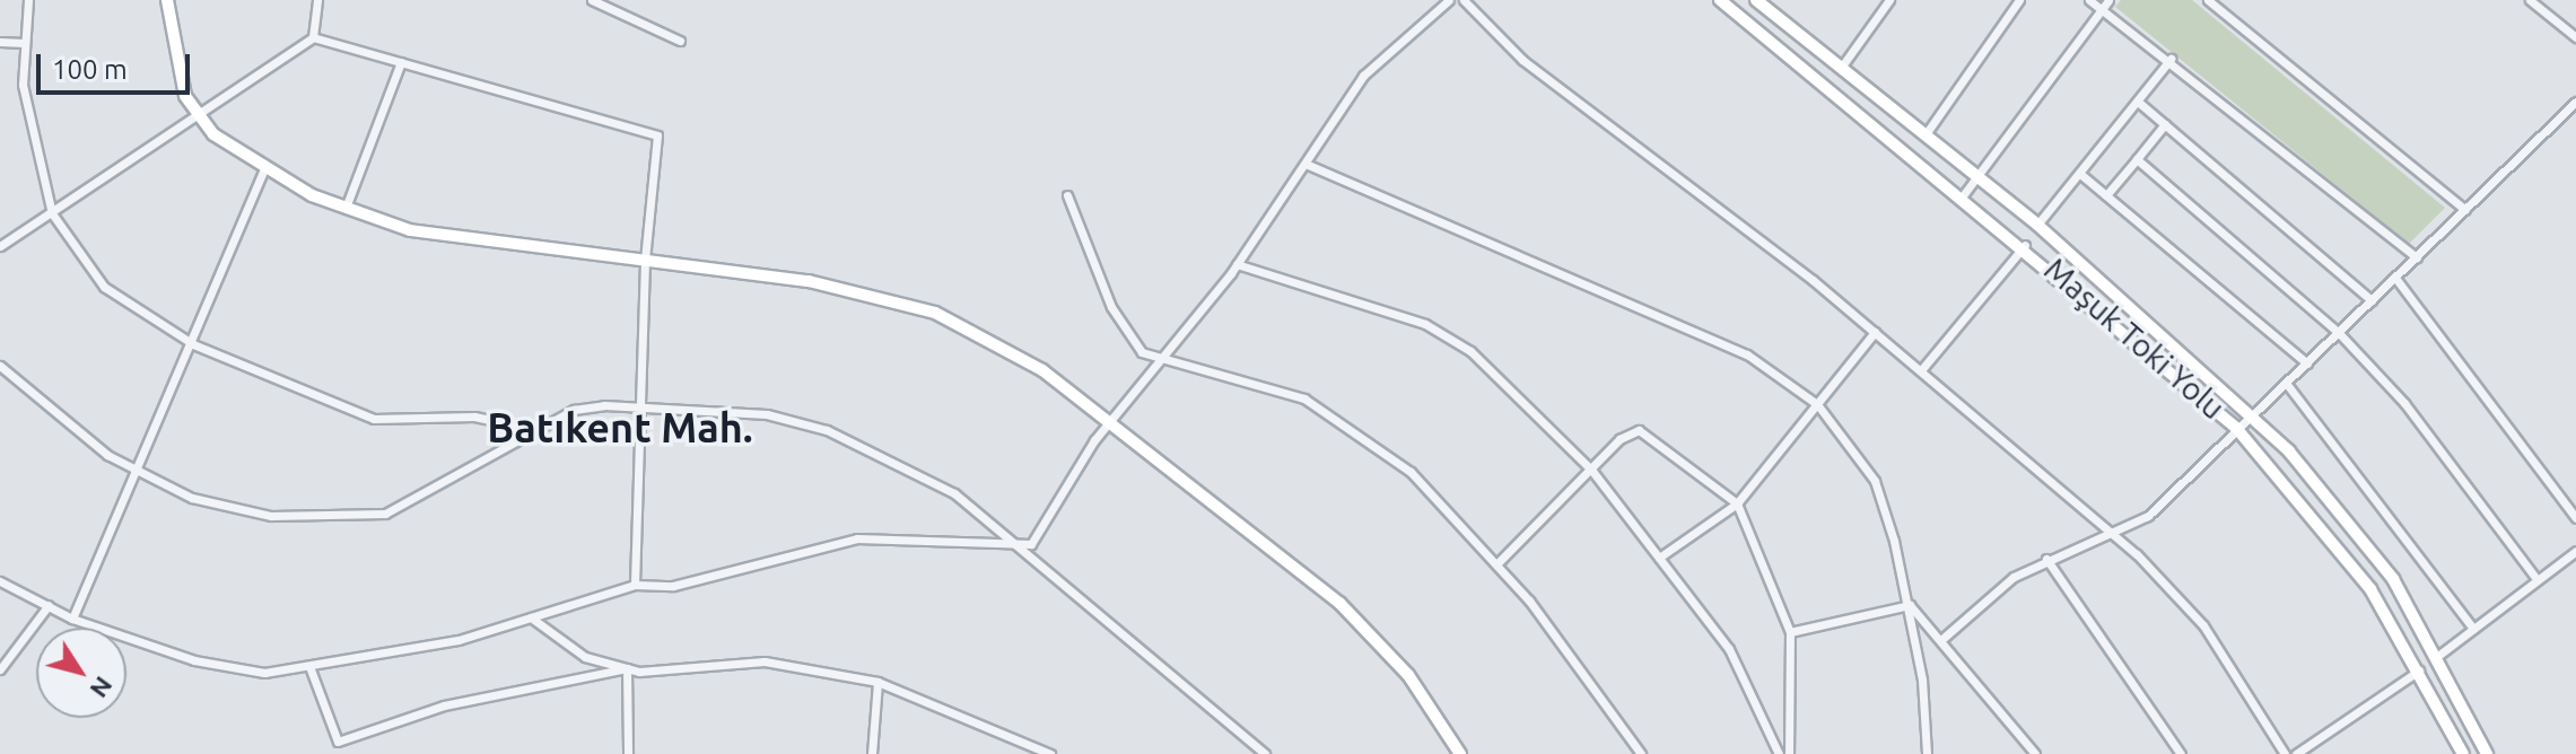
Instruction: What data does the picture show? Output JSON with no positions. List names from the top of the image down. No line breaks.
{"streets":{"main road":["Maşuk Toki Yolu"]},"districts":["Batıkent Mah."],"scale_bar":"100 m","north":"bottom right"}
